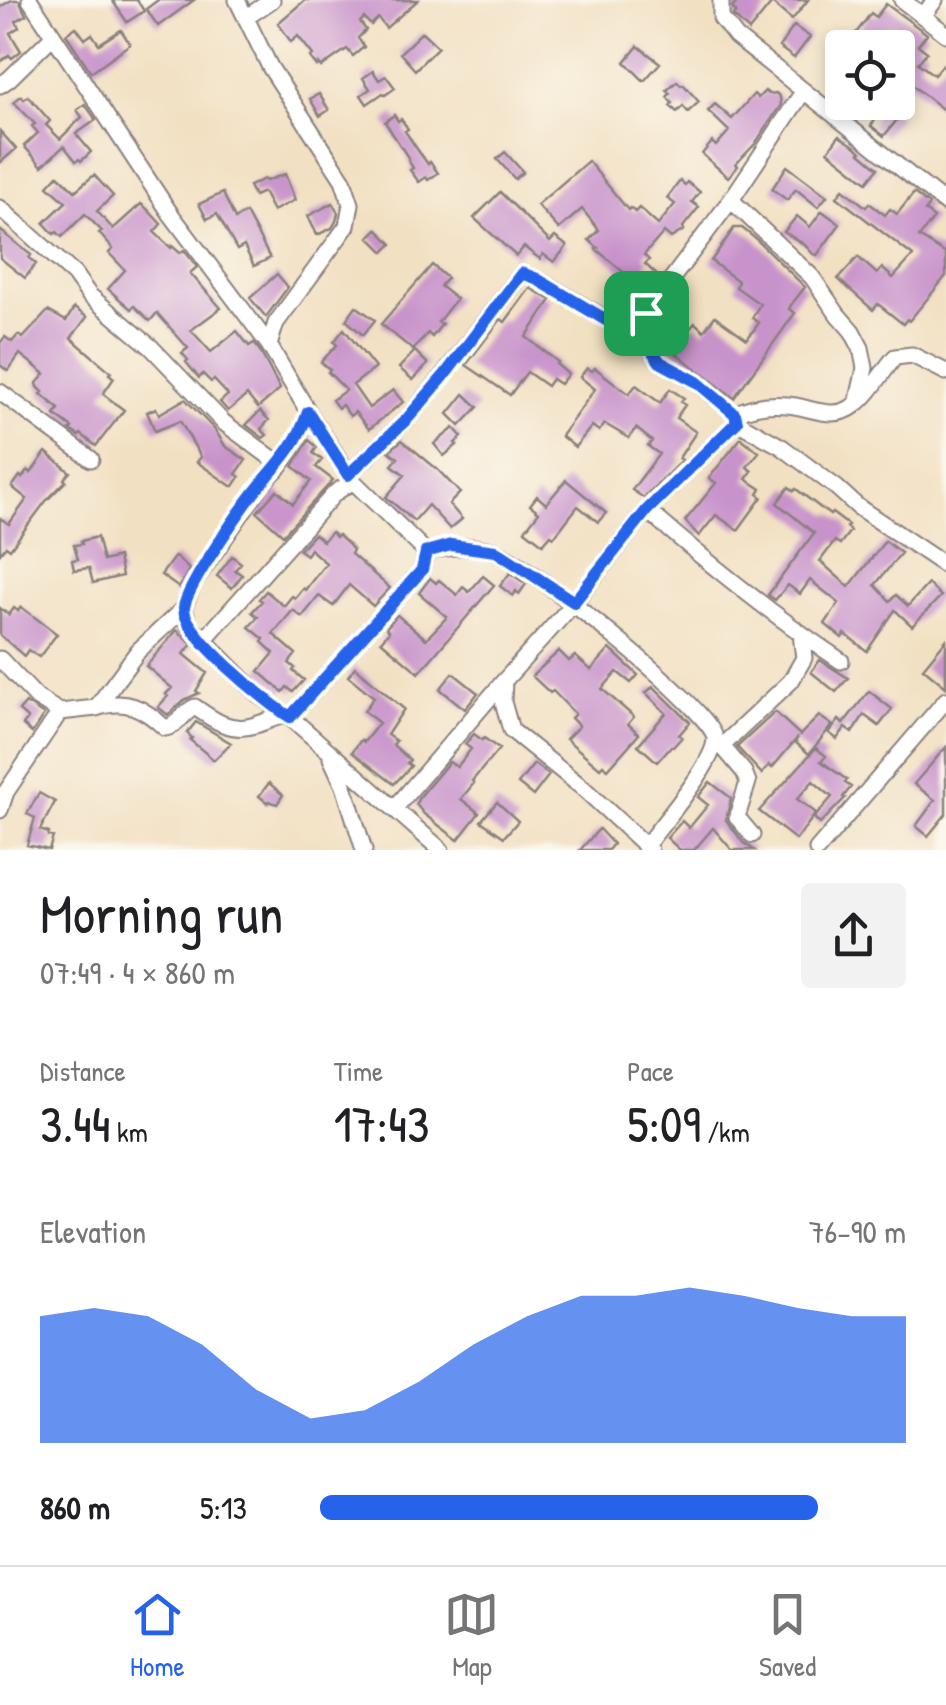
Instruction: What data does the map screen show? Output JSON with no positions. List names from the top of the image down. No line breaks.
{"page":{"heading":["Morning run","07:49 · 4 × 860 m"],"stats":[["Distance","3.44 km"],["Time","17:43"],["Pace","5:09 /km"]],"chart":["Elevation","76–90 m"],"list":[{"name":"860 m","note":"5:13"}],"tabs":["Home","Map","Saved"]}}
